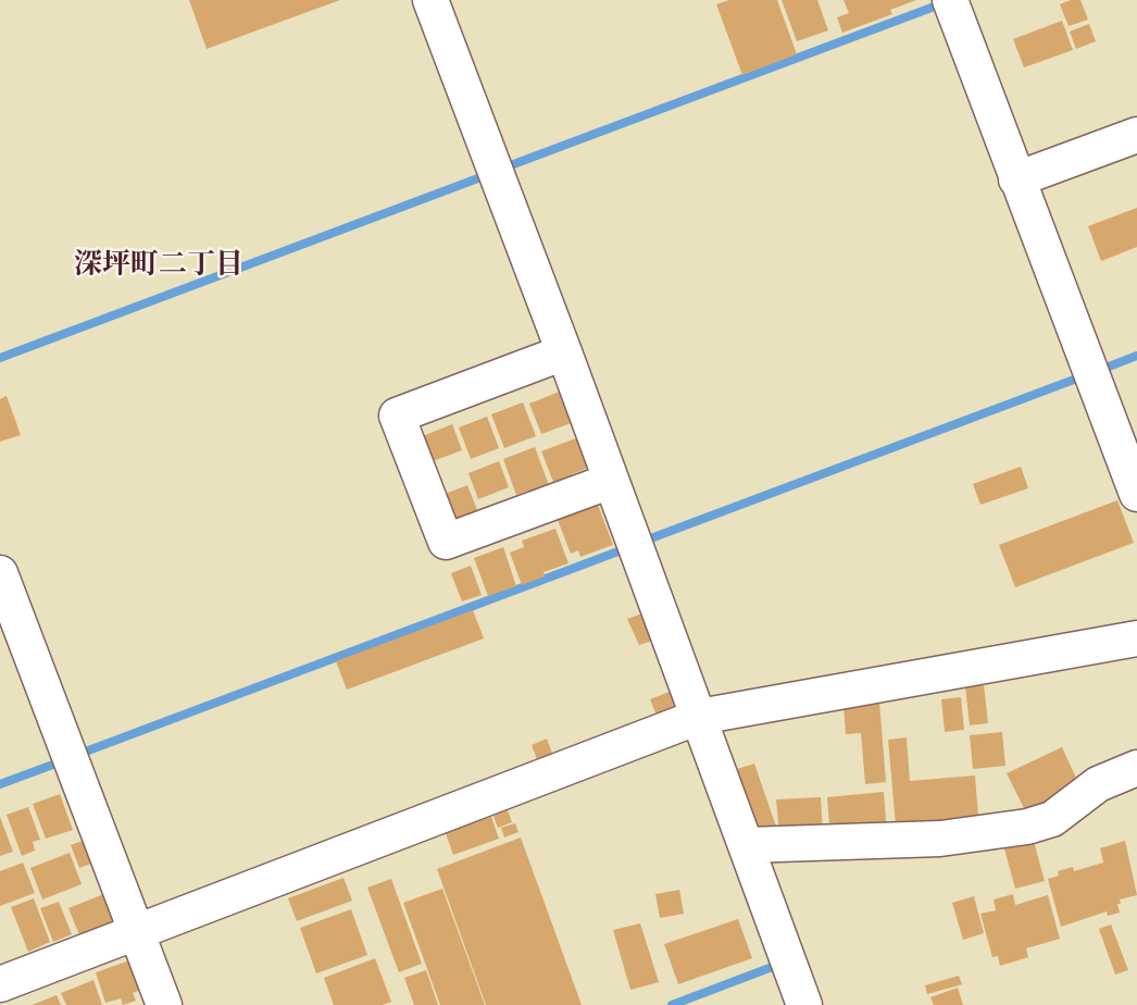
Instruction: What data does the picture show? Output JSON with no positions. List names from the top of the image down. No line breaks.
{"districts":["深坪町二丁目"]}
